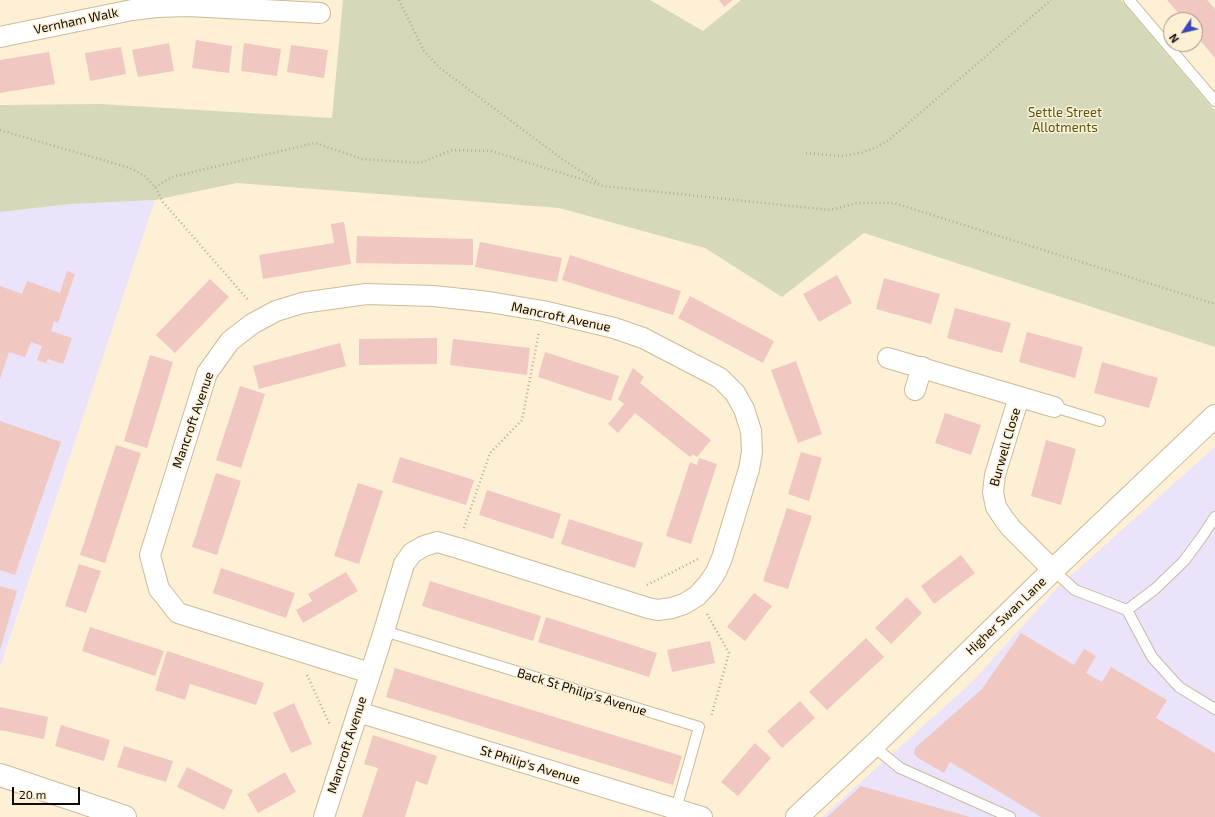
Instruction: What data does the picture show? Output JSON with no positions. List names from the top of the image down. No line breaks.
{"streets":{"street":["Vernham Walk","Mancroft Avenue","Burwell Close","Higher Swan Lane","St Philip's Avenue"],"lane":["Back St Philip's Avenue"]},"crossings":[["Mancroft Avenue","Back St Philip's Avenue"],["Mancroft Avenue","St Philip's Avenue"],["Burwell Close","Higher Swan Lane"]],"parks":["Settle Street Allotments"],"scale_bar":"20 m","north":"bottom left"}
